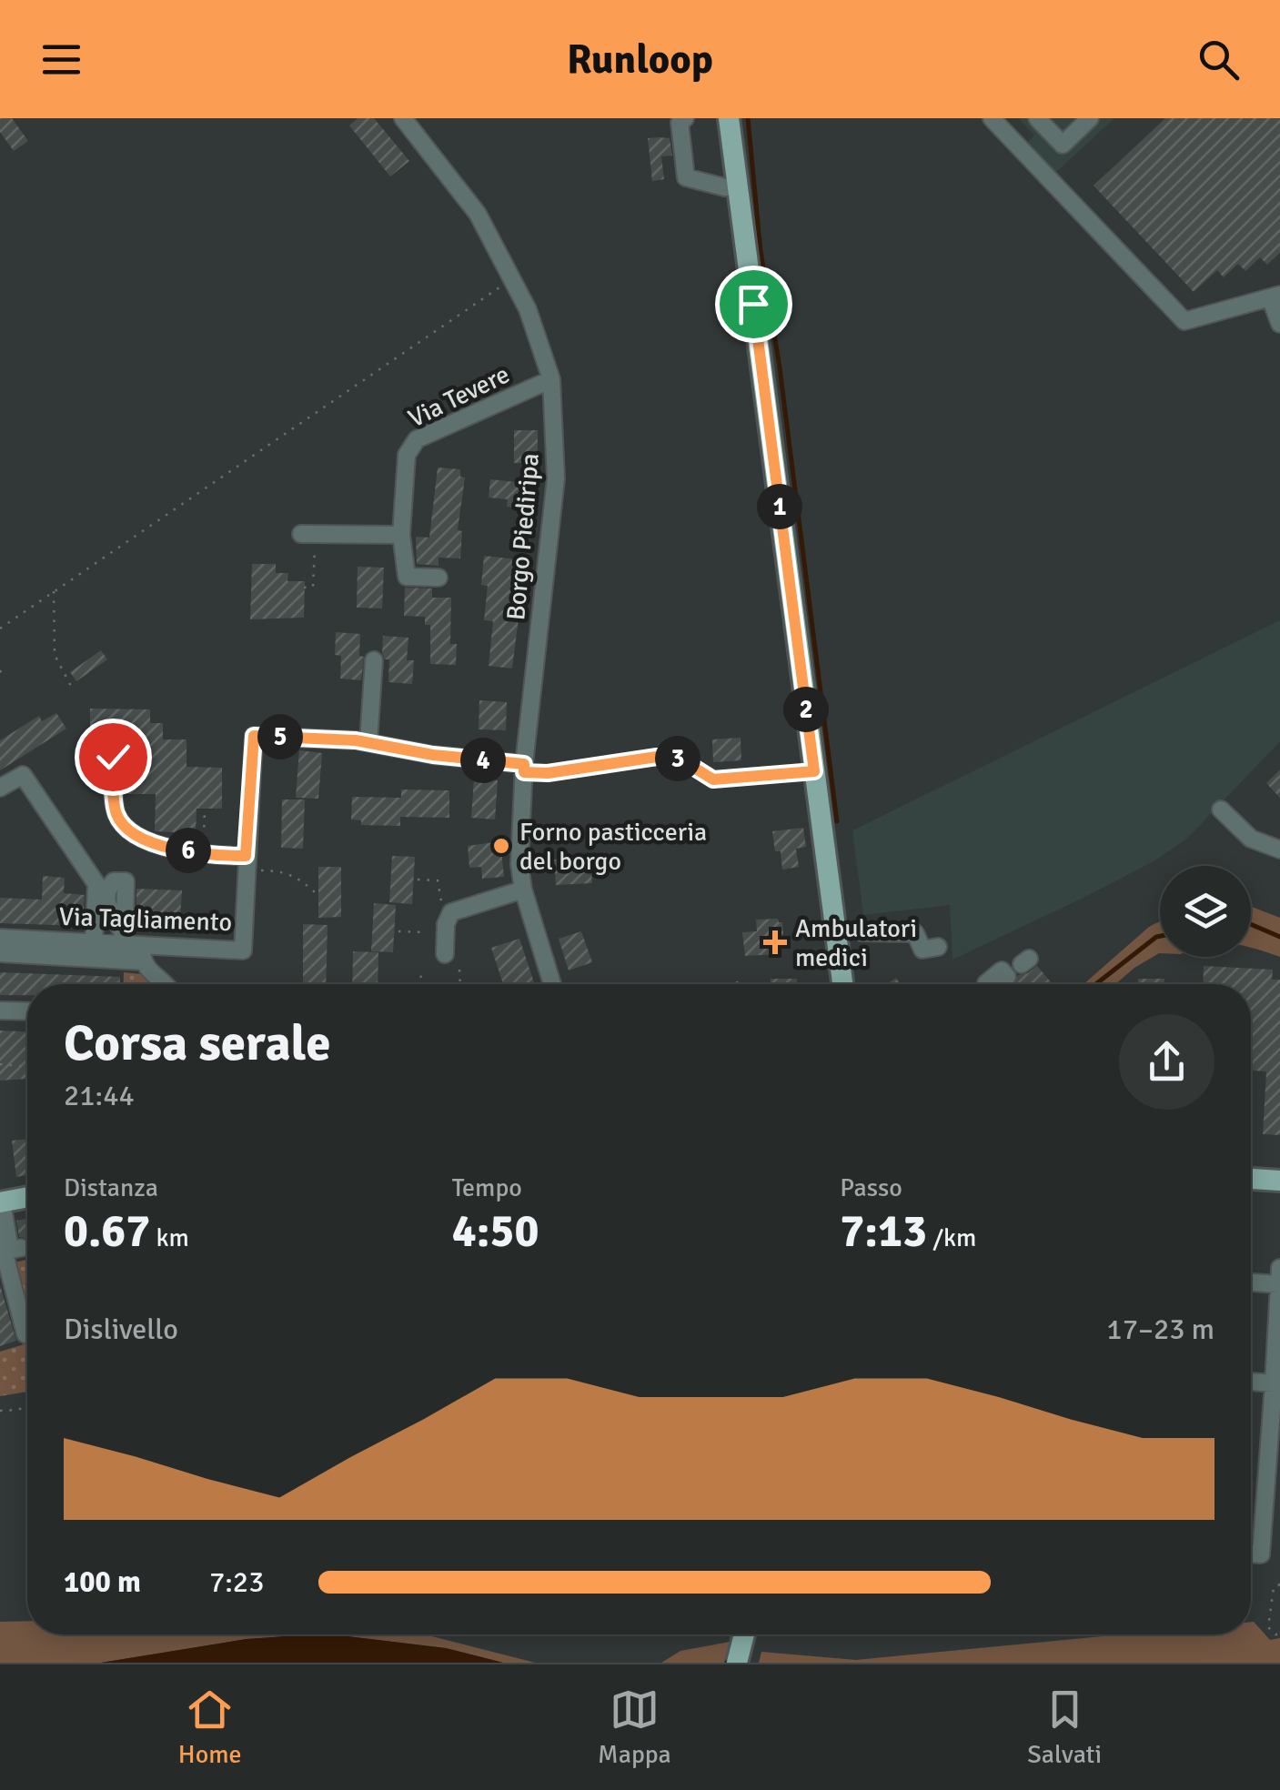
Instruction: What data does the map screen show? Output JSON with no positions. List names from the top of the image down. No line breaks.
{"streets":{"street":["Via Tevere","Borgo Piediripa","Via Tagliamento"]},"crossings":[["Via Tevere","Borgo Piediripa"],["Borgo Piediripa","Via Tagliamento"]],"places":{"other":["Forno pasticceria del borgo"],"health":["Ambulatori medici"]},"page":{"header":"Runloop","pins":["1","2","5","3","4","6"],"heading":["Corsa serale","21:44"],"stats":[["Distanza","0.67 km"],["Tempo","4:50"],["Passo","7:13 /km"]],"chart":["Dislivello","17–23 m"],"list":[{"name":"100 m","note":"7:23"}],"tabs":["Home","Mappa","Salvati"]}}
